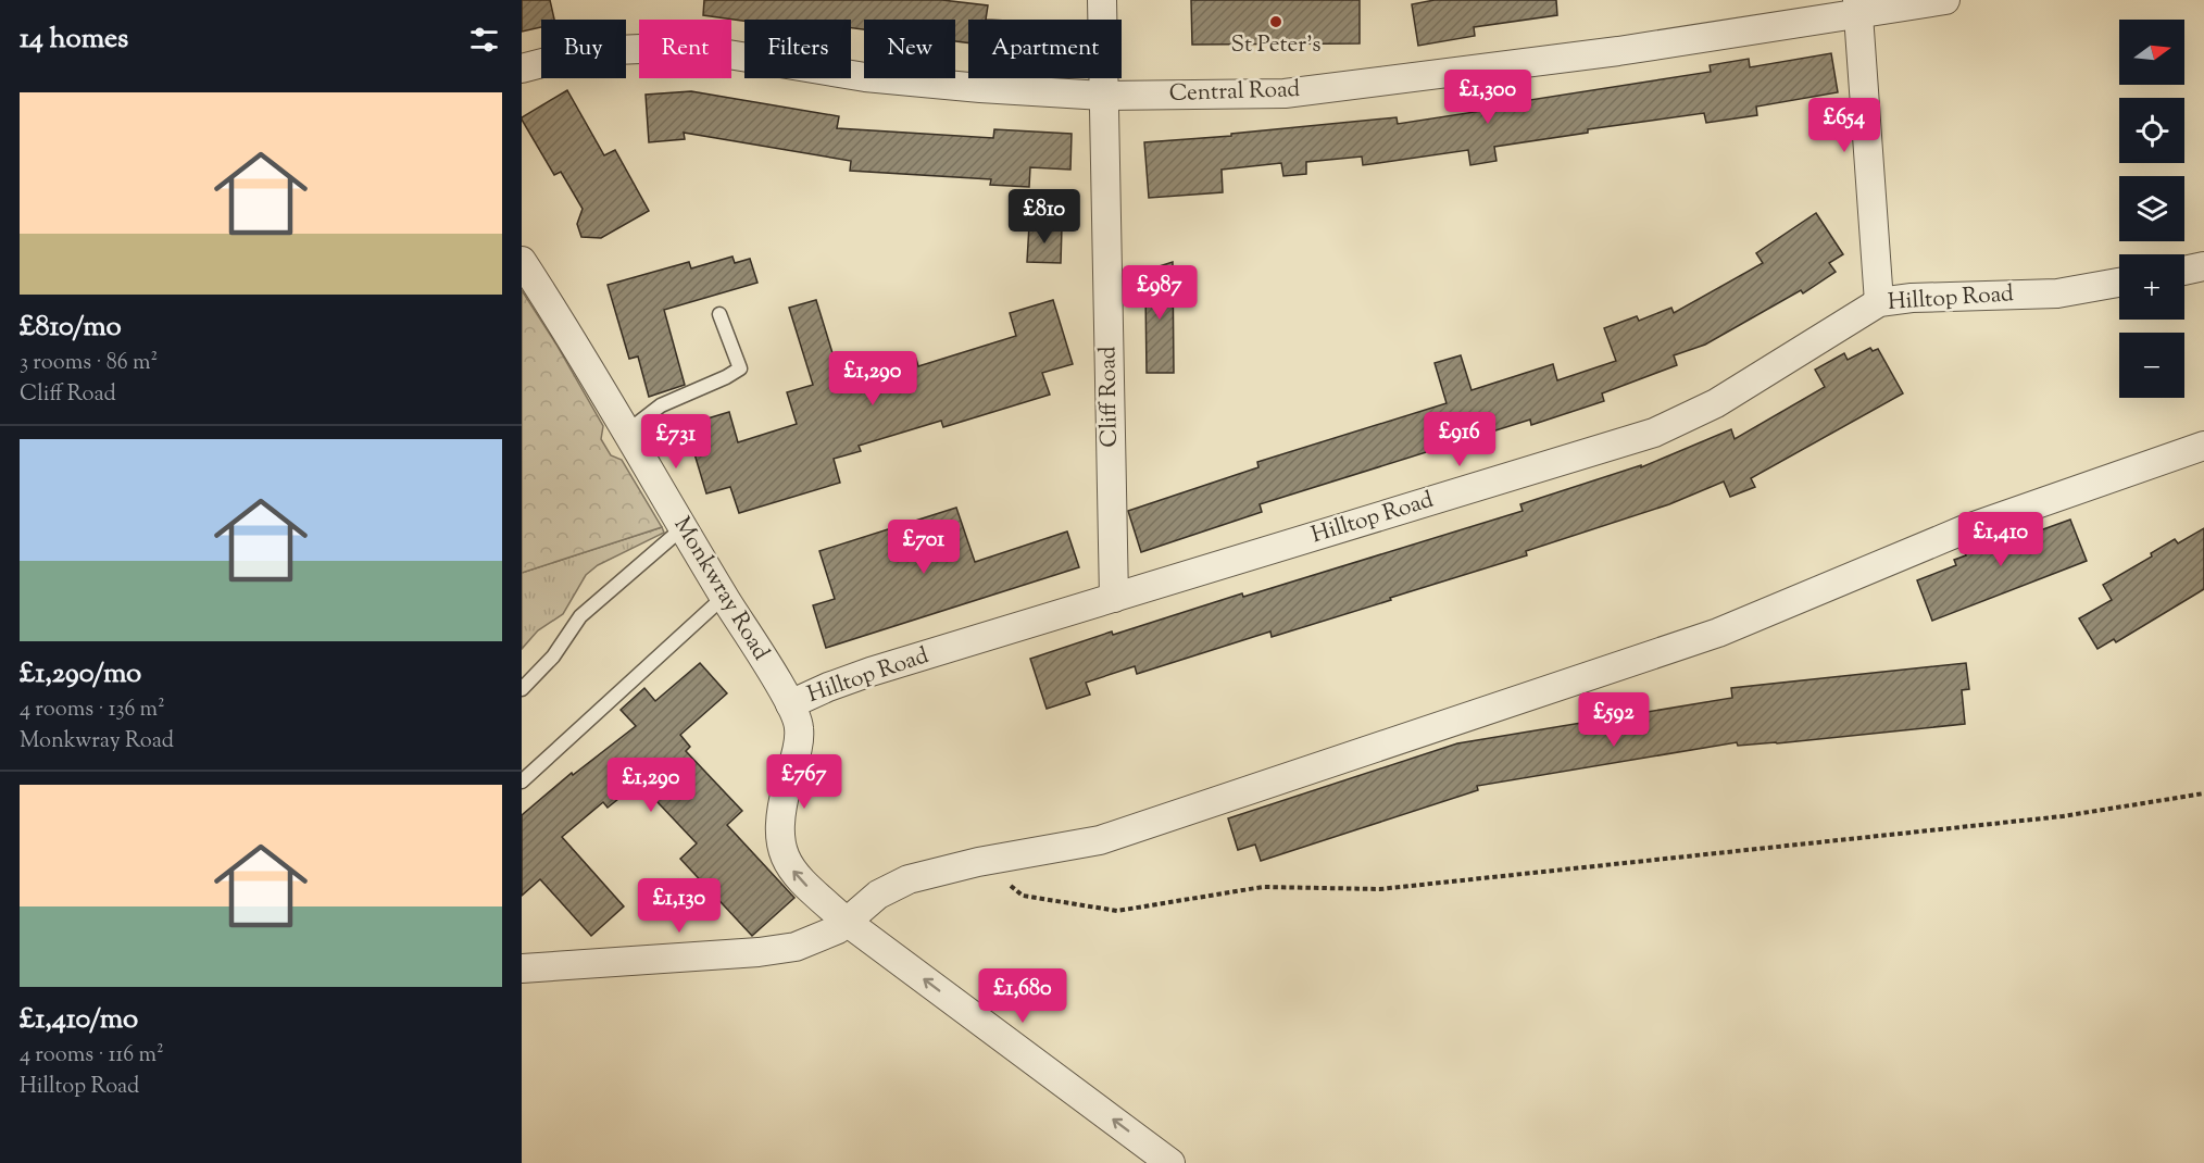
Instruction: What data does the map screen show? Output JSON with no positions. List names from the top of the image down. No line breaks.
{"streets":{"street":["Central Road","Hilltop Road","Cliff Road","Monkwray Road"]},"crossings":[["Central Road","Cliff Road"],["Hilltop Road","Cliff Road"],["Hilltop Road","Monkwray Road"]],"one_way":["Monkwray Road"],"places":["St Peter's"],"north":"right","page":{"heading":"14 homes","map_buttons":["+","−"],"chip":["Buy","Rent","Filters","New","Apartment"],"price":["£1,300","£654","£810","£987","£1,290","£916","£731","£1,410","£701","£592","£767","£1,290","£1,130","£1,680"],"list":[{"name":"£810/mo","note":"3 rooms · 86 m² · Cliff Road"},{"name":"£1,290/mo","note":"4 rooms · 136 m² · Monkwray Road"},{"name":"£1,410/mo","note":"4 rooms · 116 m² · Hilltop Road"}]}}
